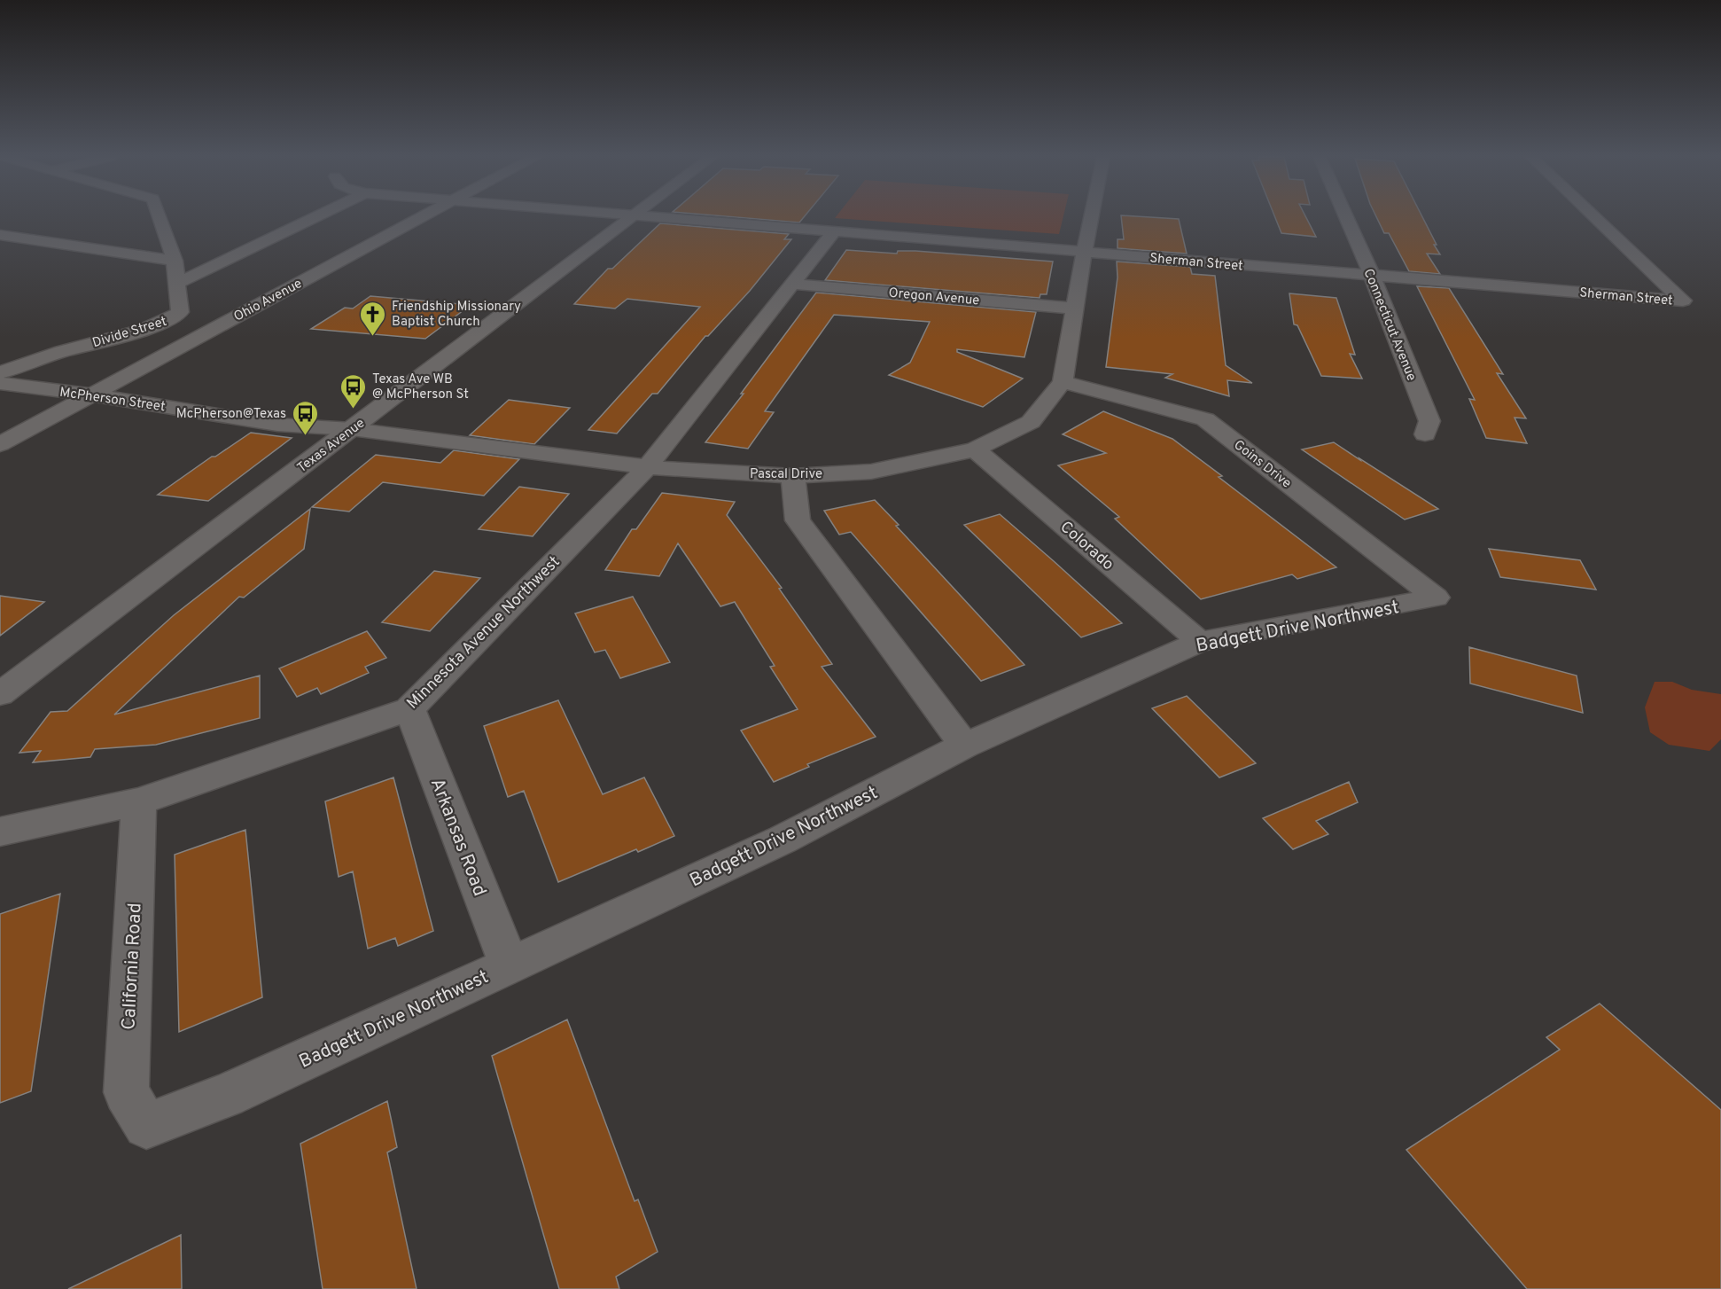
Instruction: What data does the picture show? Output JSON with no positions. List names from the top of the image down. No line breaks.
{"streets":{"street":["Sherman Street","Oregon Avenue","Ohio Avenue","Connecticut Avenue","Divide Street","McPherson Street","Texas Avenue","Goins Drive","Pascal Drive","Colorado","Badgett Drive Northwest","Minnesota Avenue Northwest","Arkansas Road","California Road"]},"crossings":[["Sherman Street","Connecticut Avenue"],["Sherman Street","Pascal Drive"],["Sherman Street","Minnesota Avenue Northwest"],["Oregon Avenue","Pascal Drive"],["Oregon Avenue","Minnesota Avenue Northwest"],["Ohio Avenue","McPherson Street"],["McPherson Street","Texas Avenue"],["McPherson Street","Pascal Drive"],["Texas Avenue","Pascal Drive"],["Goins Drive","Pascal Drive"],["Goins Drive","Badgett Drive Northwest"],["Pascal Drive","Colorado"],["Pascal Drive","Minnesota Avenue Northwest"],["Colorado","Badgett Drive Northwest"],["Badgett Drive Northwest","Arkansas Road"],["Badgett Drive Northwest","California Road"],["Minnesota Avenue Northwest","Arkansas Road"],["Minnesota Avenue Northwest","California Road"]],"places":{"church":["Friendship Missionary Baptist Church"],"bus stop":["Texas Ave WB @ McPherson St","McPherson@Texas"]}}
